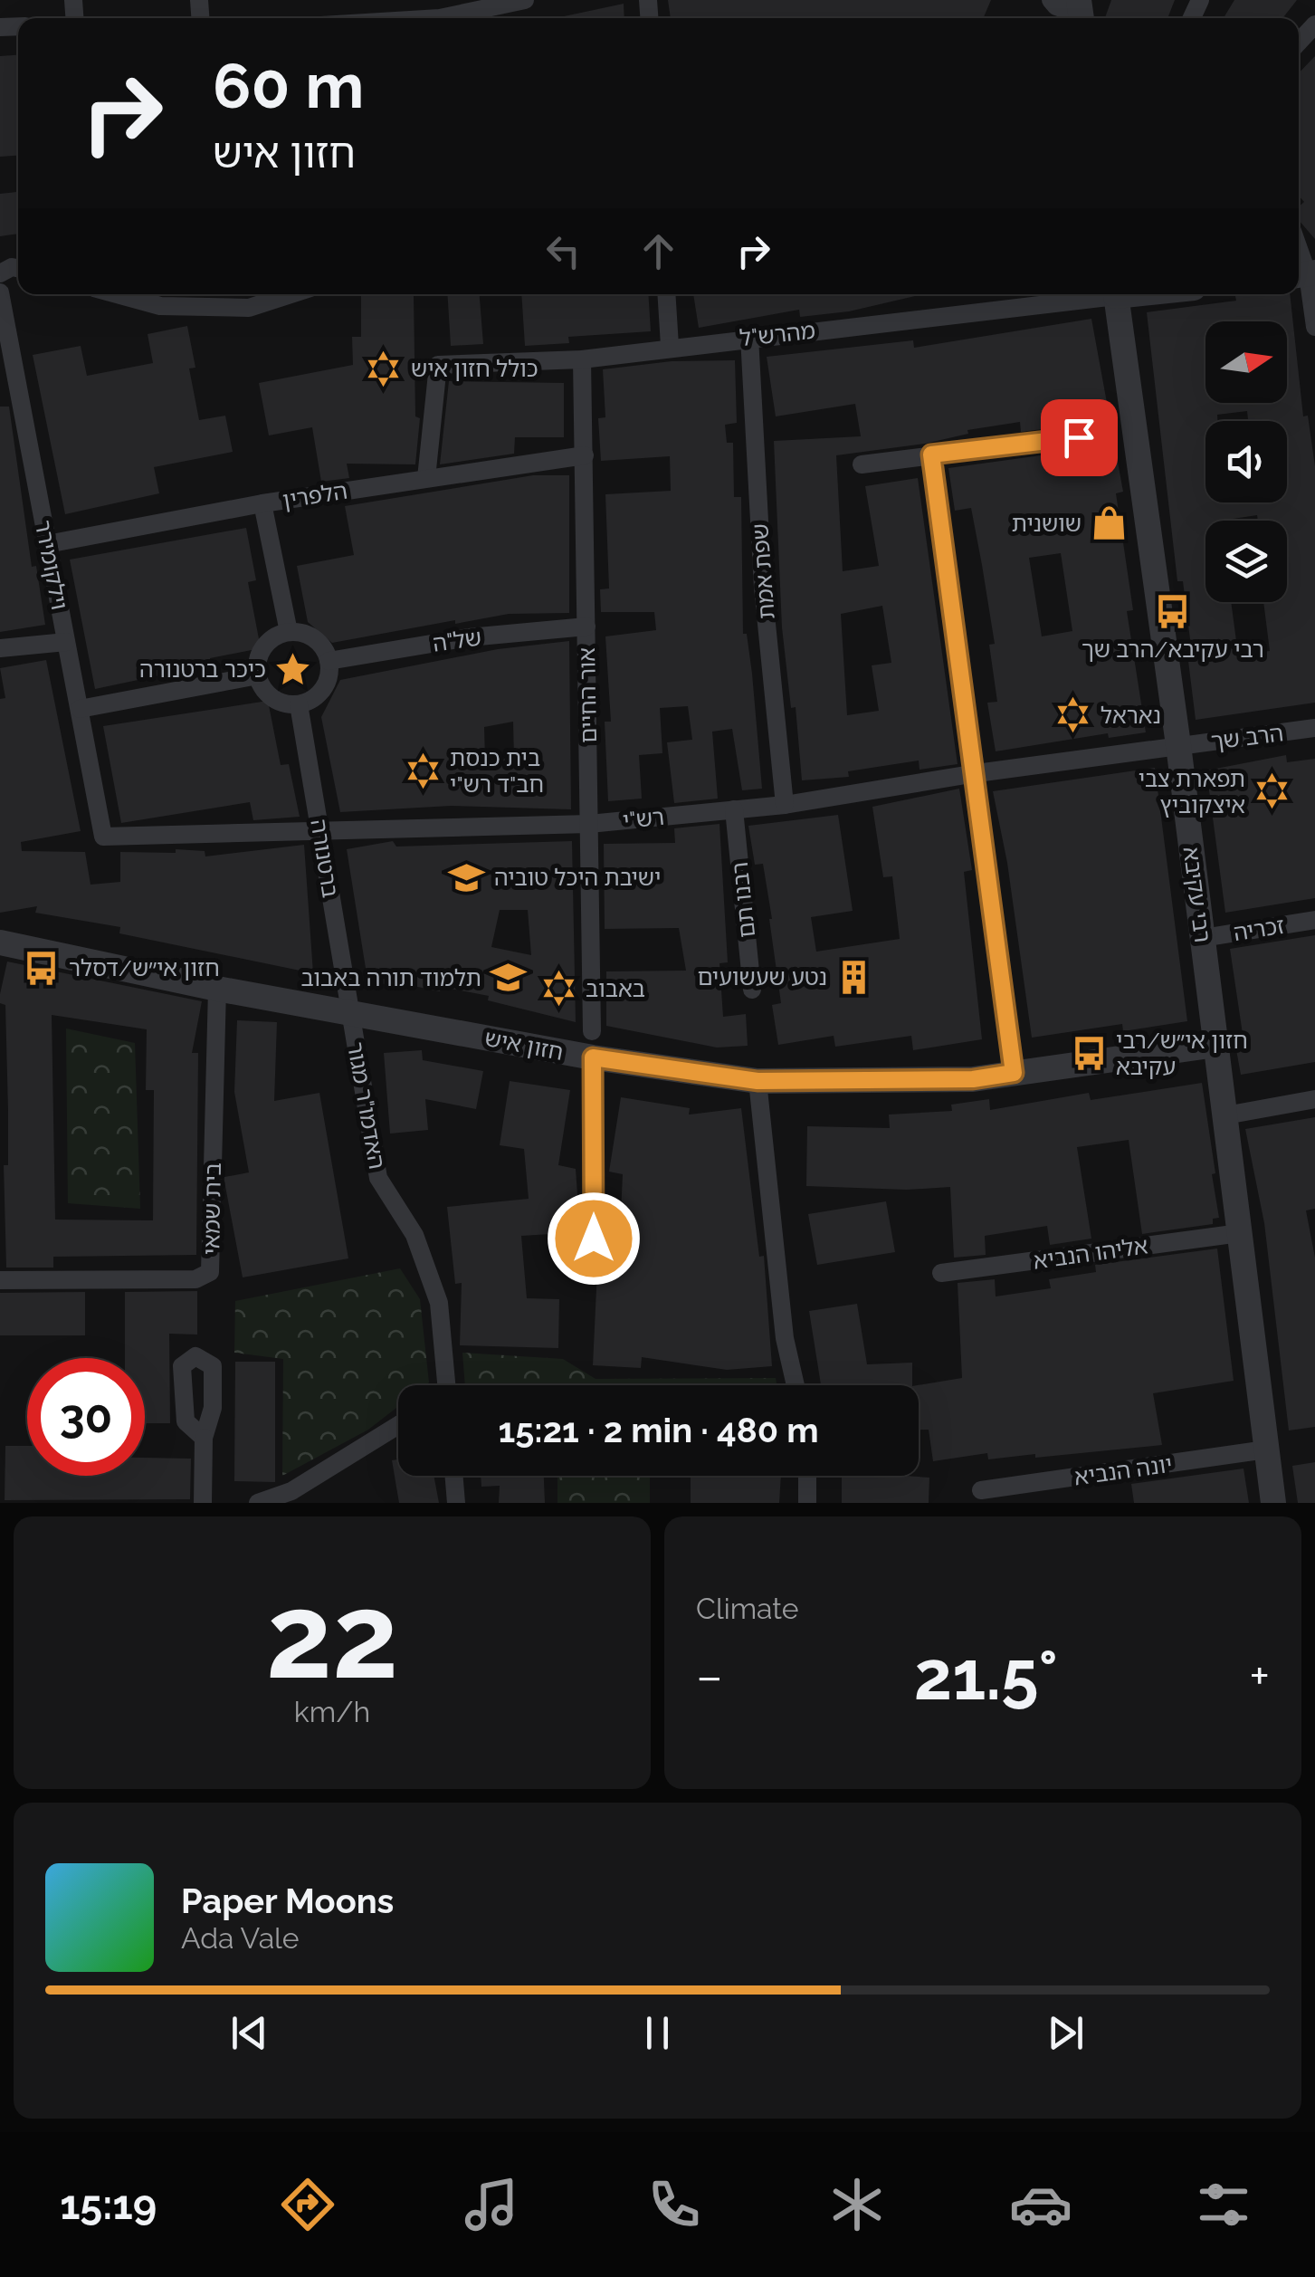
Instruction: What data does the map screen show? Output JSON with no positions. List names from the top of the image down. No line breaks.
{"streets":{"street":["מהרש\"ל","הלפרין","וילקומירר","שפת אמת","של\"ה","אור החיים","הרב שך","רש\"י","ברטנורה","רבי עקיבא","רבנו תם","זכריה","חזון איש","האדמו\"ר מגור","בית שמאי","אליהו הנביא","יונה הנביא"]},"crossings":[["מהרש\"ל","הלפרין"],["מהרש\"ל","שפת אמת"],["מהרש\"ל","אור החיים"],["הלפרין","וילקומירר"],["הלפרין","אור החיים"],["וילקומירר","רש\"י"],["שפת אמת","רש\"י"],["של\"ה","אור החיים"],["של\"ה","ברטנורה"],["אור החיים","רש\"י"],["הרב שך","רש\"י"],["הרב שך","רבי עקיבא"],["רש\"י","ברטנורה"],["רש\"י","רבי עקיבא"],["רש\"י","רבנו תם"],["ברטנורה","חזון איש"],["ברטנורה","האדמו\"ר מגור"],["רבי עקיבא","זכריה"],["רבי עקיבא","חזון איש"],["רבי עקיבא","אליהו הנביא"],["רבי עקיבא","יונה הנביא"],["חזון איש","האדמו\"ר מגור"],["חזון איש","בית שמאי"]],"places":{"synagogue":["כולל חזון איש","נאראל","בית כנסת חב\"ד רש\"י","תפארת צבי איצקוביץ","באבוב"],"shop":["שושנית"],"bus stop":["רבי עקיבא/הרב שך","חזון אי״ש/דסלר","חזון אי״ש/רבי עקיבא"],"place":["כיכר ברטנורה"],"school or university":["ישיבת היכל טוביה","תלמוד תורה באבוב"],"building":["נטע שעשועים"]},"north":"right","page":{"turn":["60 m","חזון איש"],"limit":"30","trip":"15:21 · 2 min · 480 m","tile":[["22","km/h"],"Climate"],"heat":["−","21.5°","+"],"song":["Paper Moons","Ada Vale"],"tabs":"15:19"}}
